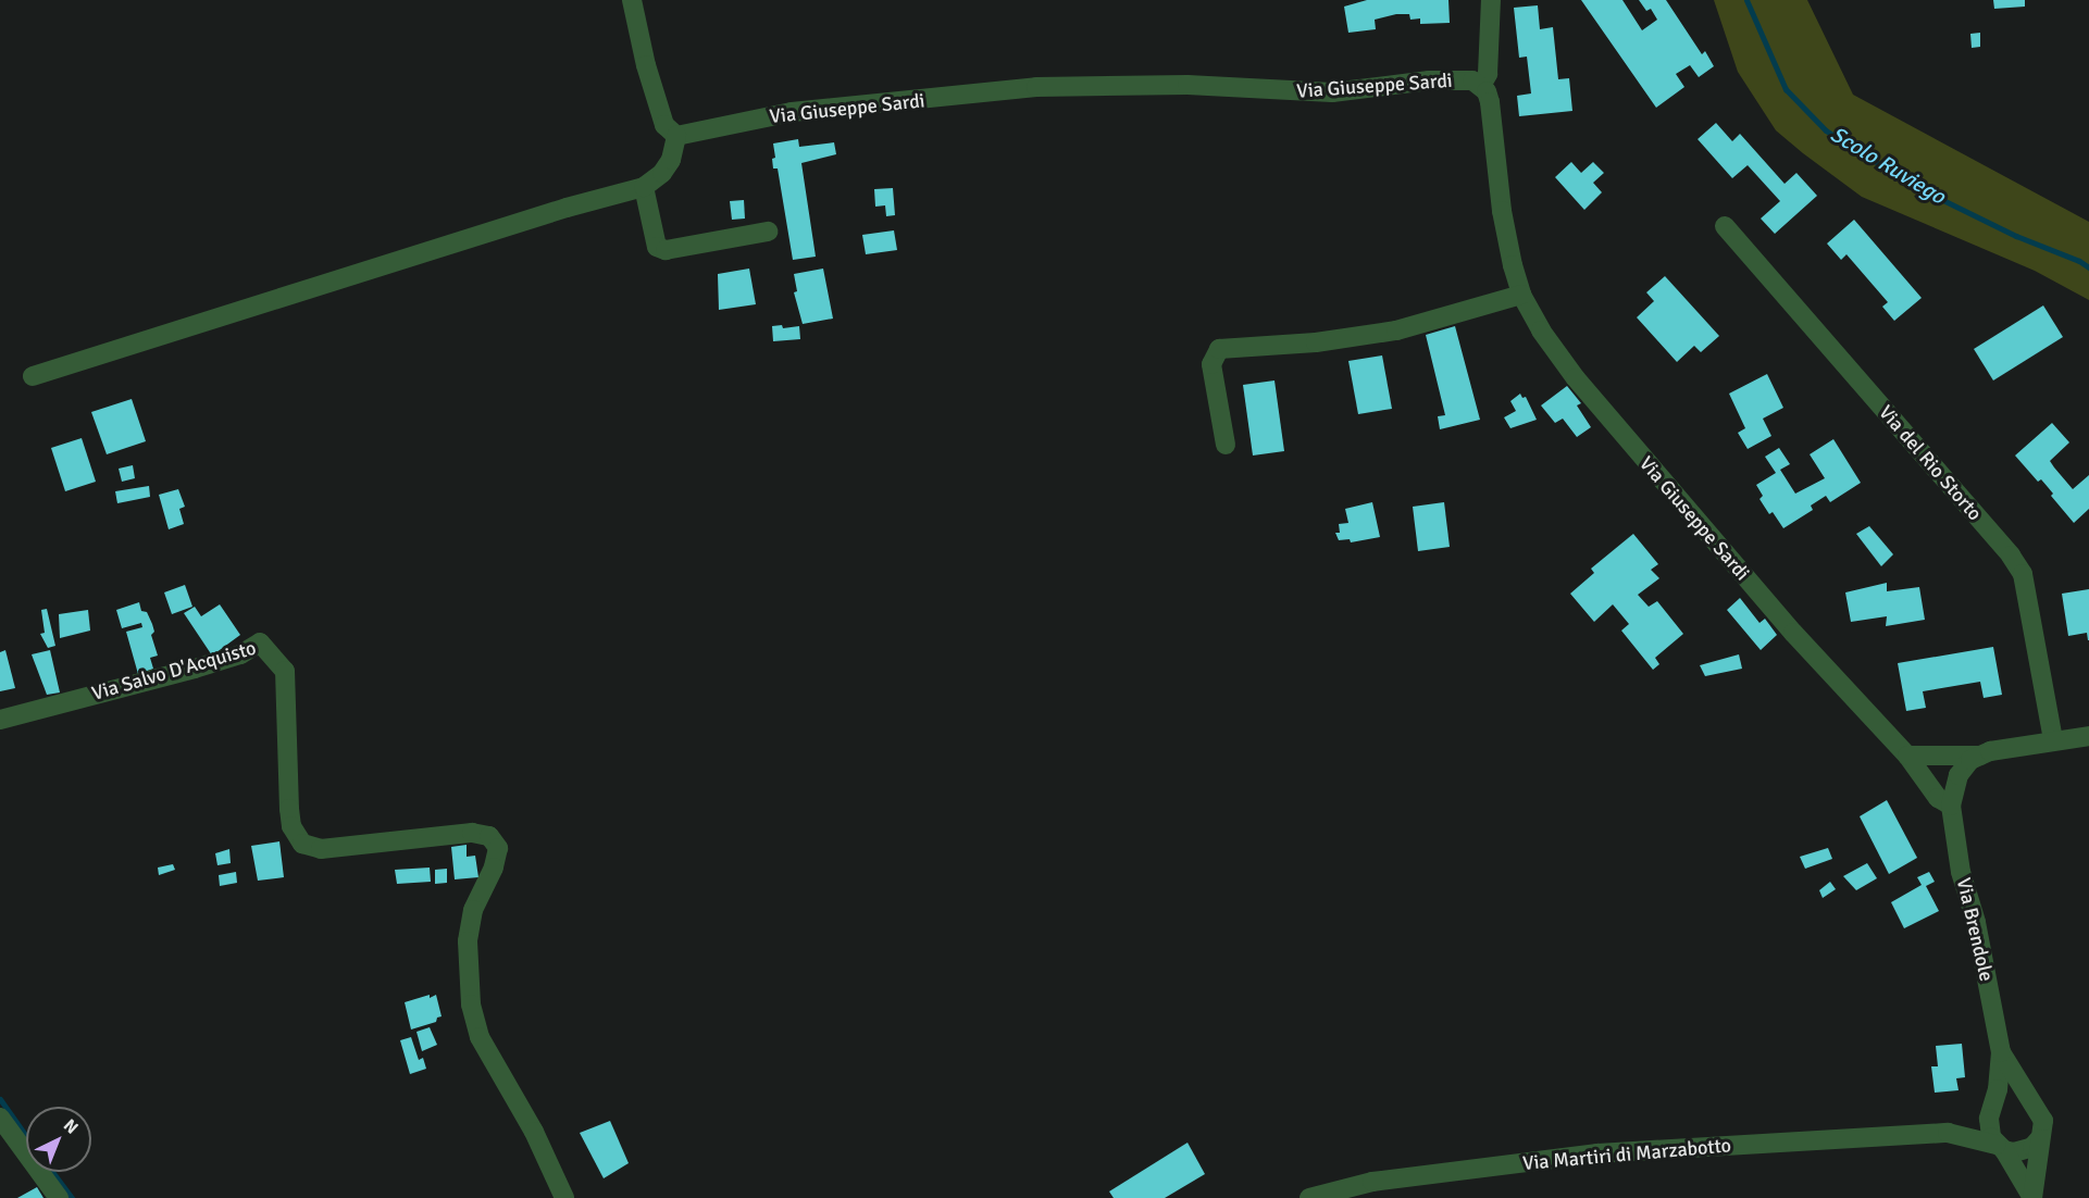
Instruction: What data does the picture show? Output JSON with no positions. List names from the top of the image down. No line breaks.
{"streets":{"street":["Via Giuseppe Sardi","Via del Rio Storto","Via Salvo D'Acquisto","Via Brendole","Via Martiri di Marzabotto"]},"crossings":[["Via Giuseppe Sardi","Via Brendole"],["Via Brendole","Via Martiri di Marzabotto"]],"water":["Scolo Ruviego"],"north":"top right"}
